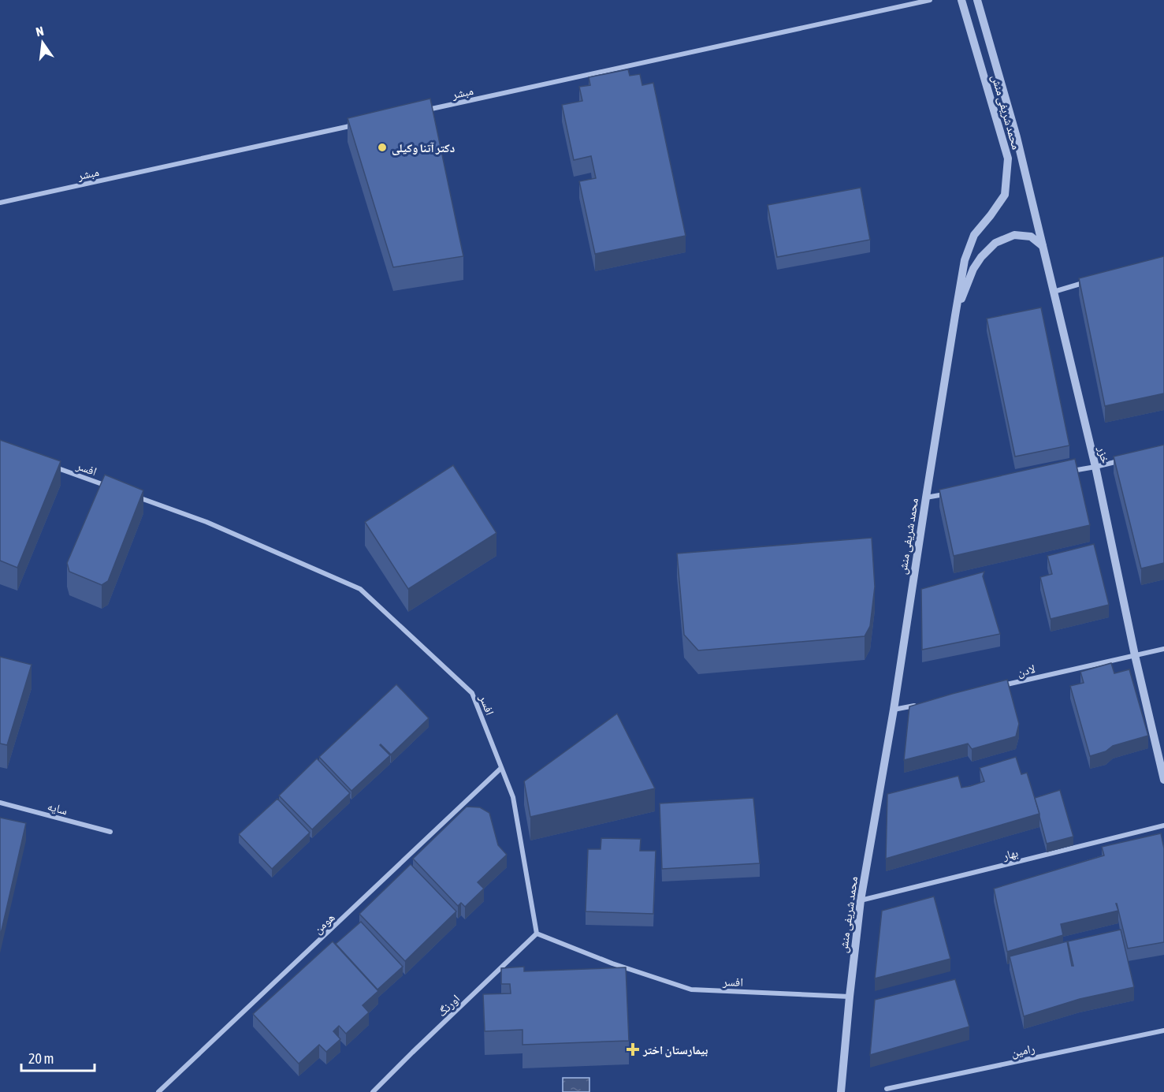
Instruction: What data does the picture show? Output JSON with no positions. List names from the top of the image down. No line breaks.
{"streets":{"street":["مبشر","محمد شریفی منش","خزر","افسر","لادن","سایه","بهار","هومن","اورنگ","رامین"]},"crossings":[["محمد شریفی منش","خزر"],["محمد شریفی منش","افسر"],["محمد شریفی منش","بهار"],["خزر","لادن"],["افسر","هومن"],["افسر","اورنگ"]],"places":{"other":["دکتر آتنا وکیلی"],"health":["بیمارستان اختر"]},"scale_bar":"20 m","north":"top"}
